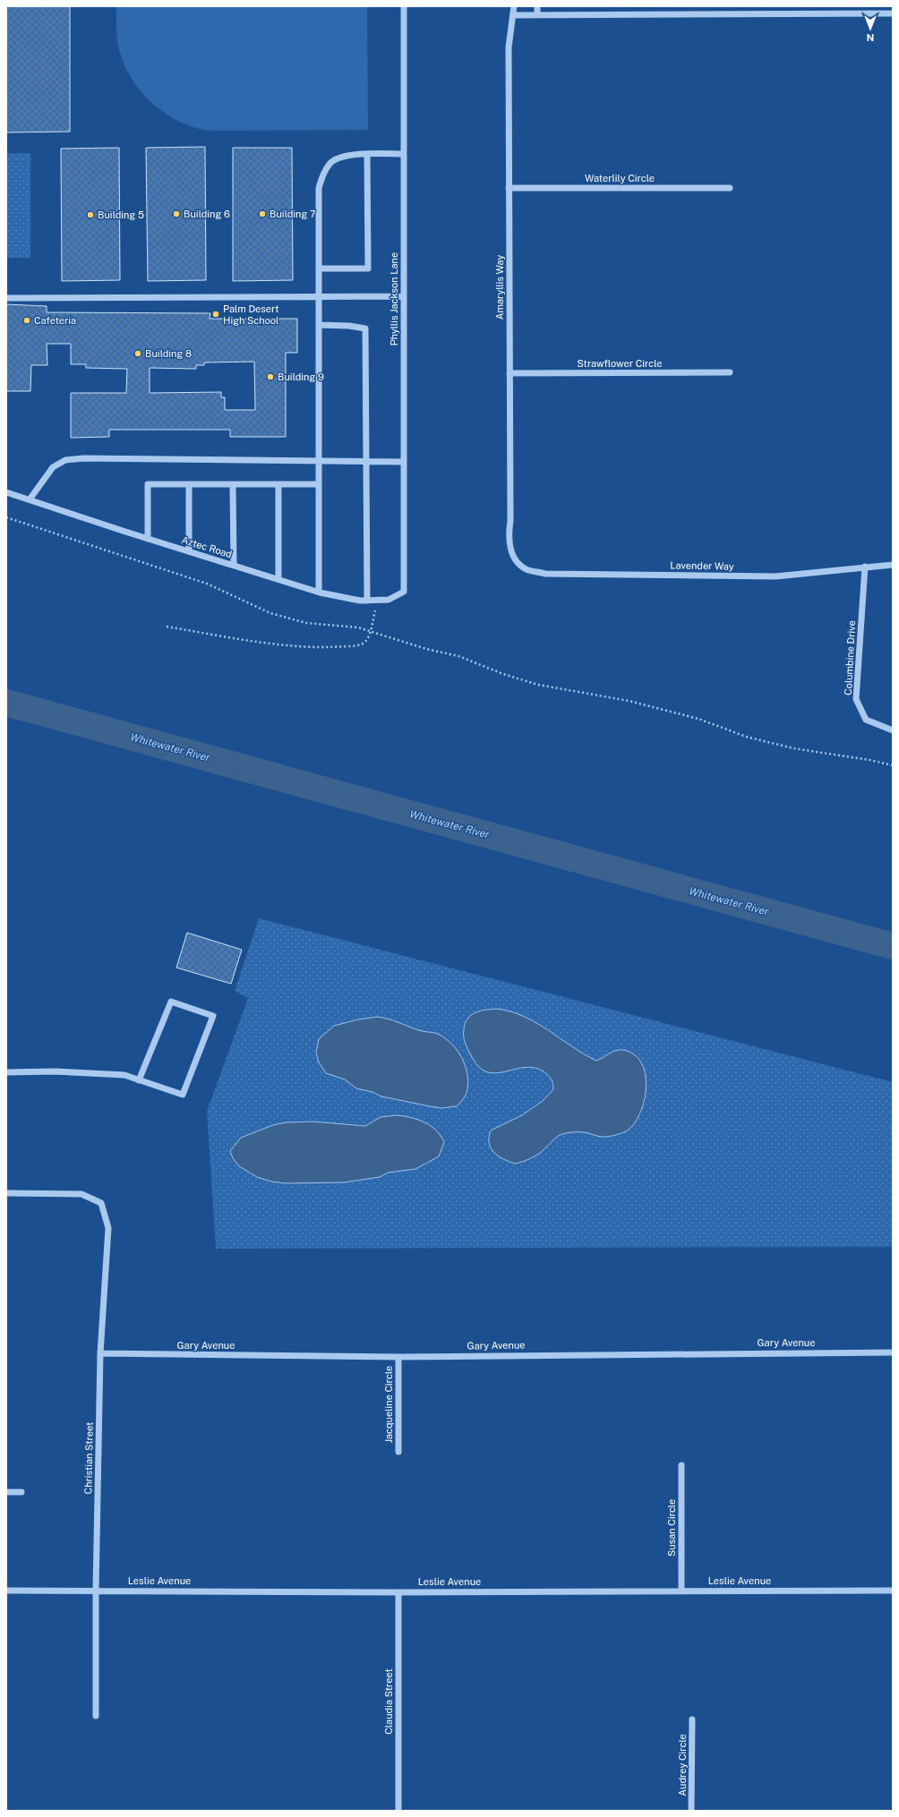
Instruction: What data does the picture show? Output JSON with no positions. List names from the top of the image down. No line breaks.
{"streets":{"street":["Waterlily Circle","Amaryllis Way","Phyllis Jackson Lane","Strawflower Circle","Aztec Road","Lavender Way","Columbine Drive","Gary Avenue","Jacqueline Circle","Christian Street","Susan Circle","Leslie Avenue","Claudia Street","Audrey Circle"]},"crossings":[["Waterlily Circle","Amaryllis Way"],["Amaryllis Way","Strawflower Circle"],["Amaryllis Way","Lavender Way"],["Phyllis Jackson Lane","Aztec Road"],["Lavender Way","Columbine Drive"],["Gary Avenue","Jacqueline Circle"],["Gary Avenue","Christian Street"],["Christian Street","Leslie Avenue"],["Susan Circle","Leslie Avenue"],["Leslie Avenue","Claudia Street"]],"water":["Whitewater River"],"places":["Building 6","Building 7","Building 5","Palm Desert High School","Cafeteria","Building 8","Building 9"],"north":"bottom"}
